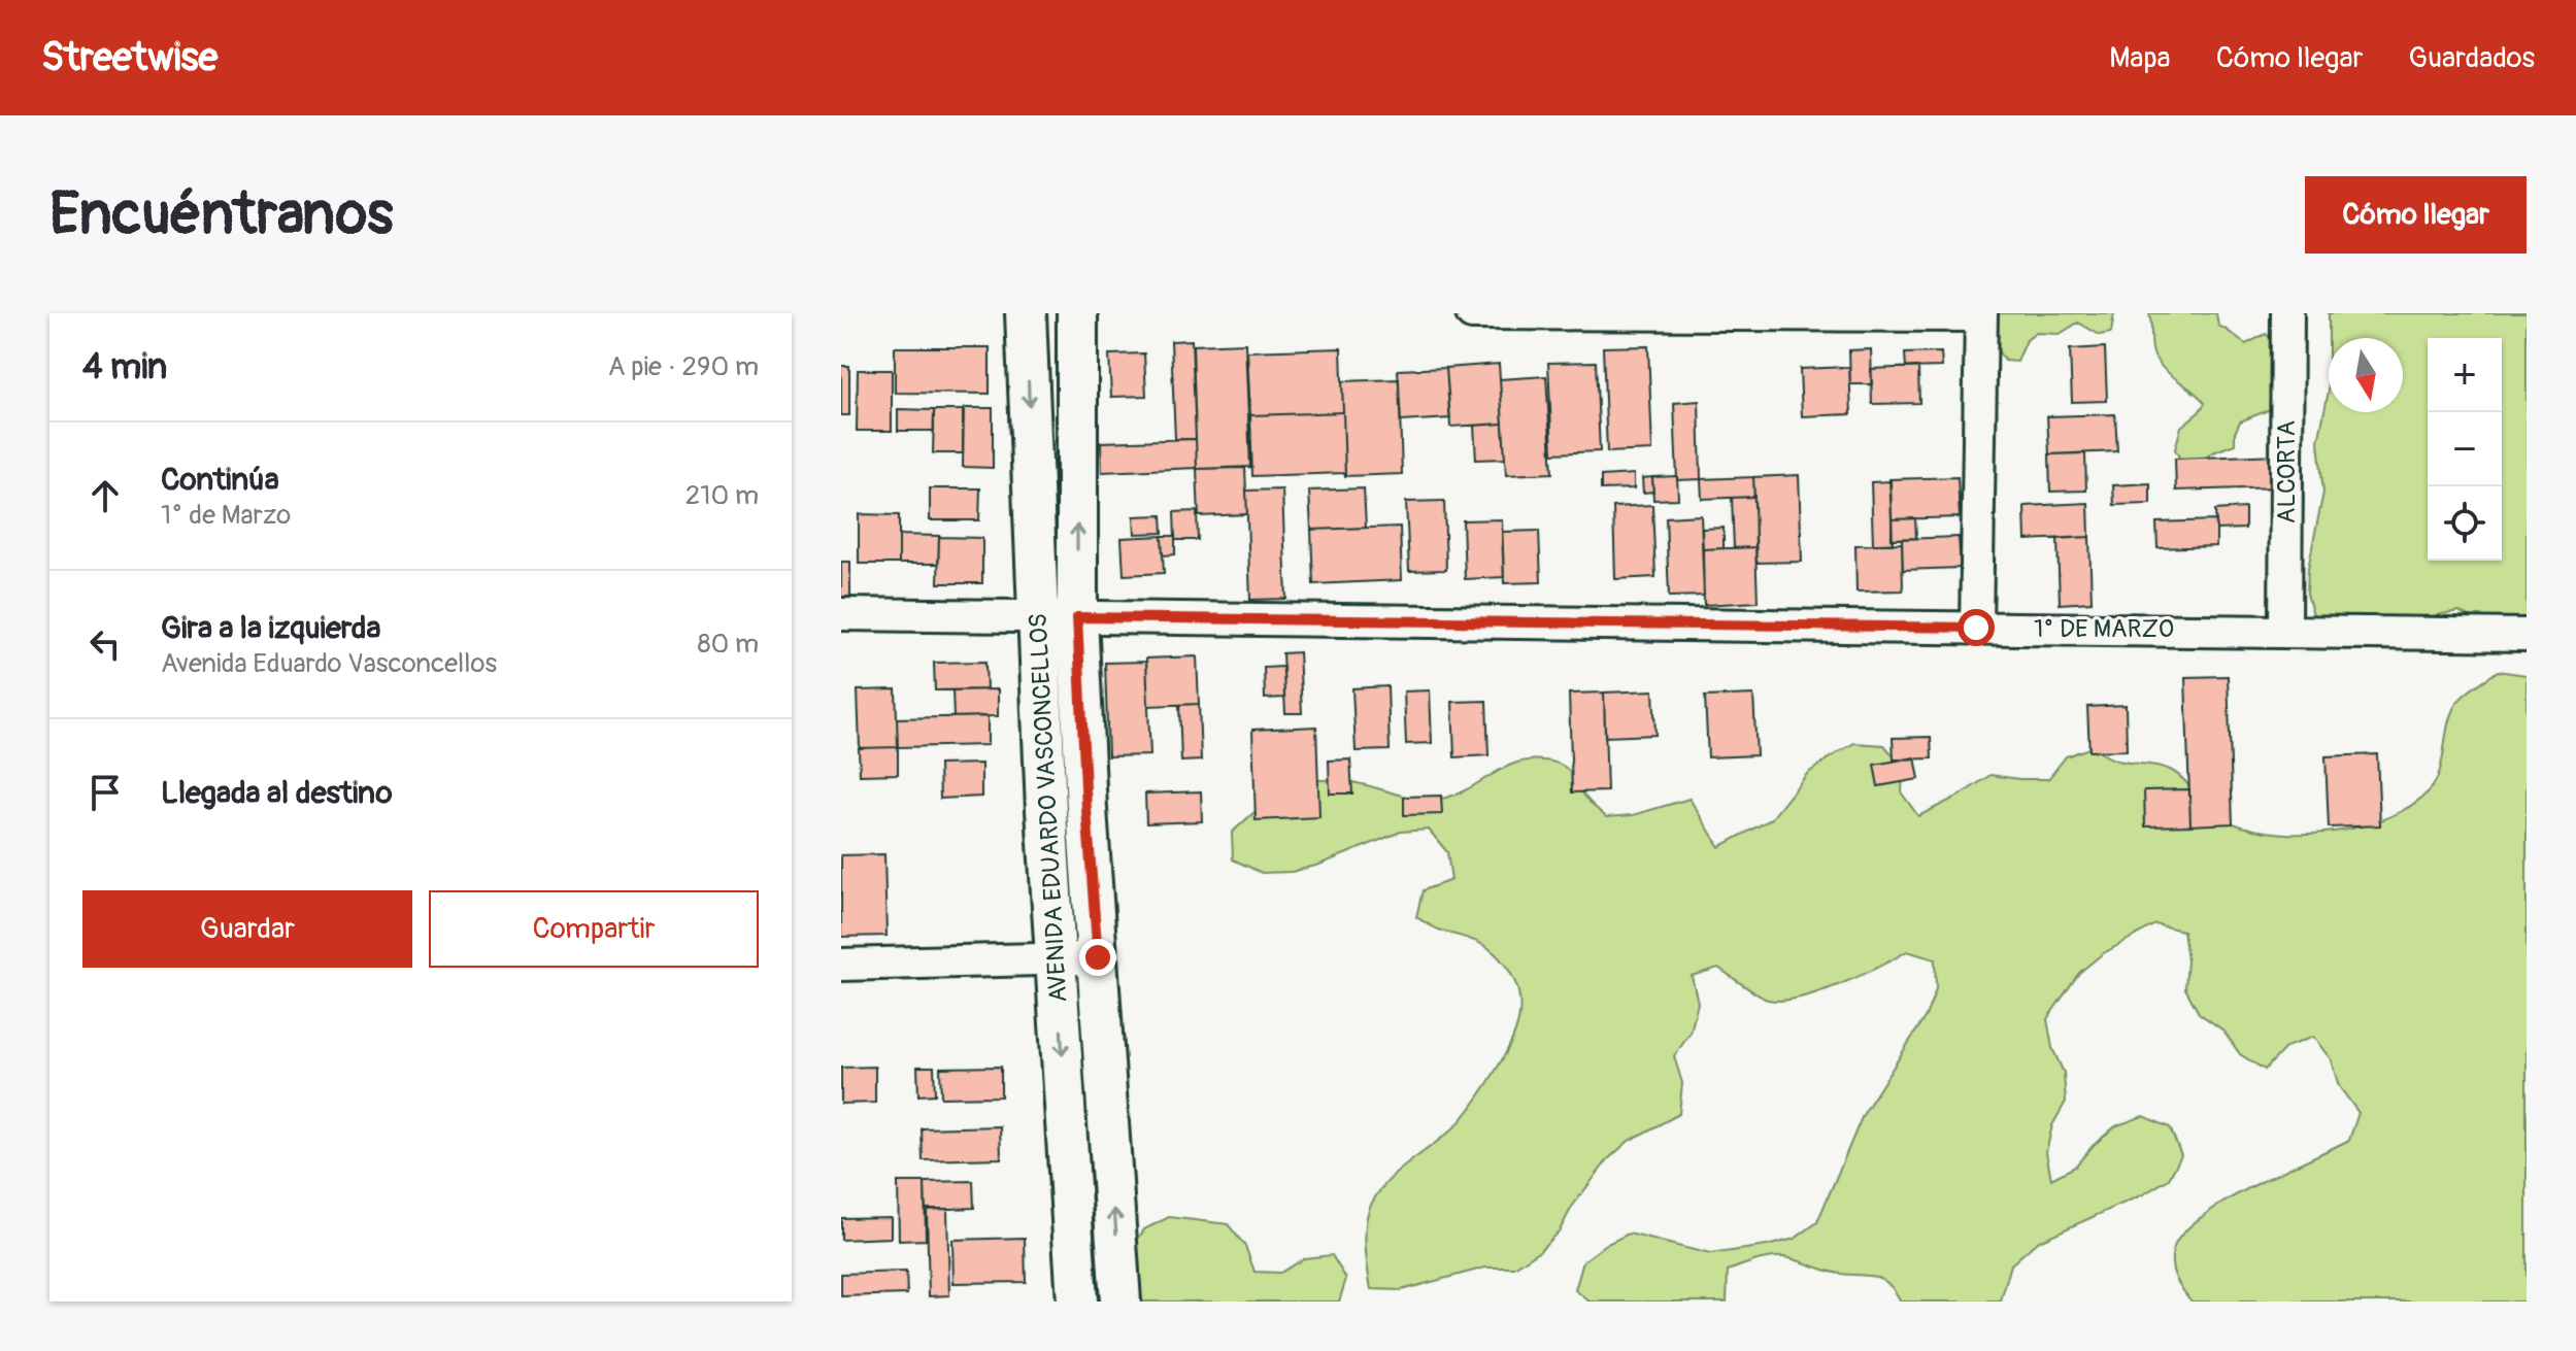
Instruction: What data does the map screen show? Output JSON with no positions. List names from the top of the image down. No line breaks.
{"streets":{"street":["ALCORTA","1° DE MARZO","AVENIDA EDUARDO VASCONCELLOS"]},"crossings":[["ALCORTA","1° DE MARZO"],["1° DE MARZO","AVENIDA EDUARDO VASCONCELLOS"]],"north":"bottom","page":{"header":"Streetwise","nav":["Mapa","Cómo llegar","Guardados"],"buttons":["Cómo llegar",["Guardar","Compartir"]],"title":"Encuéntranos","heading":["4 min","A pie · 290 m"],"map_buttons":["+","−"],"list":[["Continúa","1° de Marzo","210 m"],["Gira a la izquierda","Avenida Eduardo Vasconcellos","80 m"],"Llegada al destino"]}}
